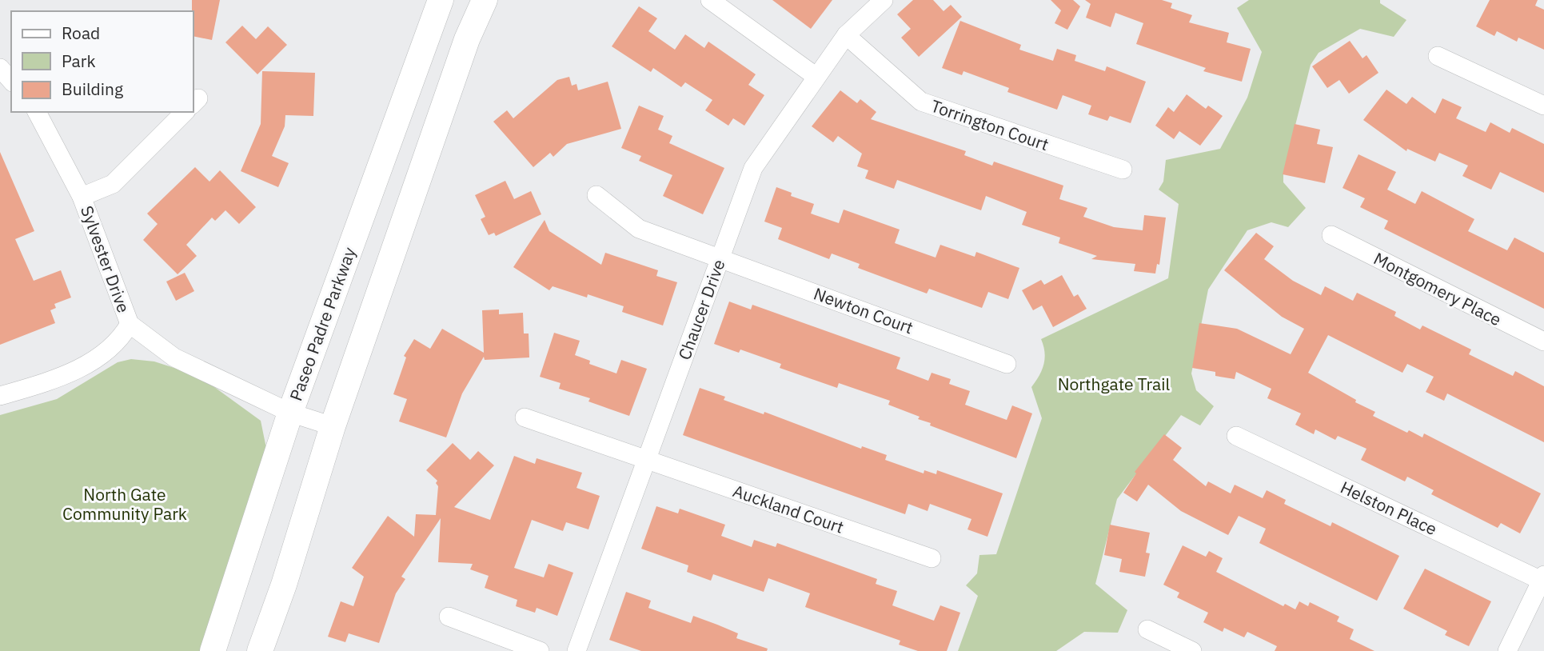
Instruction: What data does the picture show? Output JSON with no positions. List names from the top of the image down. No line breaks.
{"streets":{"main road":["Paseo Padre Parkway"],"street":["Torrington Court","Sylvester Drive","Montgomery Place","Chaucer Drive","Newton Court","Helston Place","Auckland Court"]},"crossings":[["Torrington Court","Chaucer Drive"],["Sylvester Drive","Paseo Padre Parkway"],["Chaucer Drive","Newton Court"],["Chaucer Drive","Auckland Court"]],"parks":["Northgate Trail","North Gate Community Park"],"legend":["Road","Park","Building"]}
